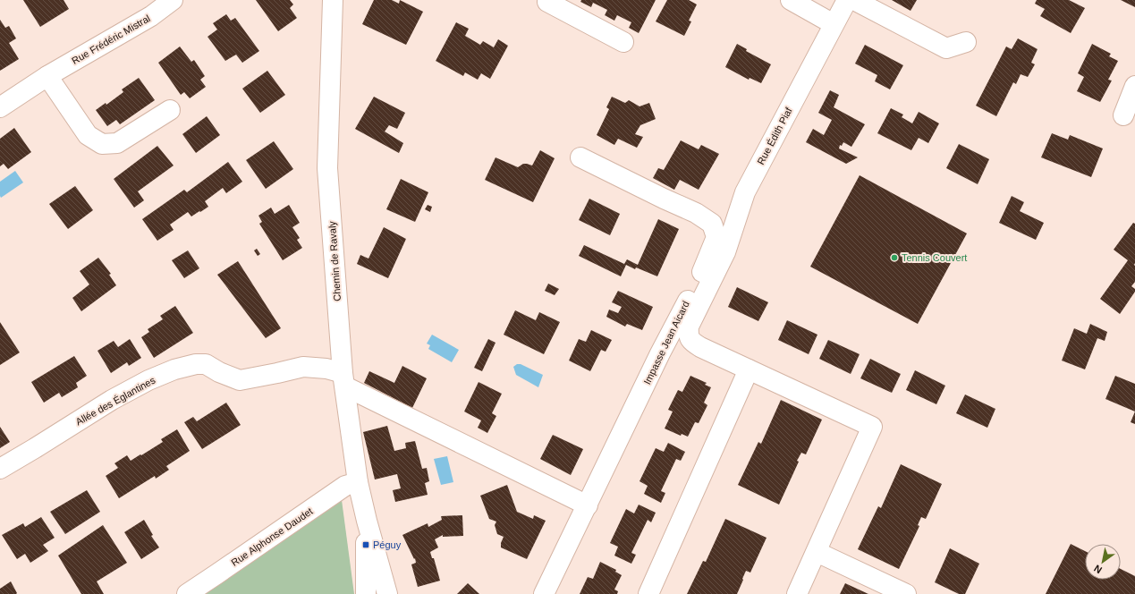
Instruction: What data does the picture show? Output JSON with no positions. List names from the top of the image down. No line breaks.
{"streets":{"street":["Rue Frédéric Mistral","Rue Édith Piaf","Chemin de Ravaly","Impasse Jean Aicard","Allée des Églantines","Rue Alphonse Daudet"]},"crossings":[["Chemin de Ravaly","Allée des Églantines"],["Chemin de Ravaly","Rue Alphonse Daudet"],["Impasse Jean Aicard","Allée des Églantines"]],"places":{"other":["Tennis Couvert"],"transit":["Péguy"]},"north":"bottom left"}
